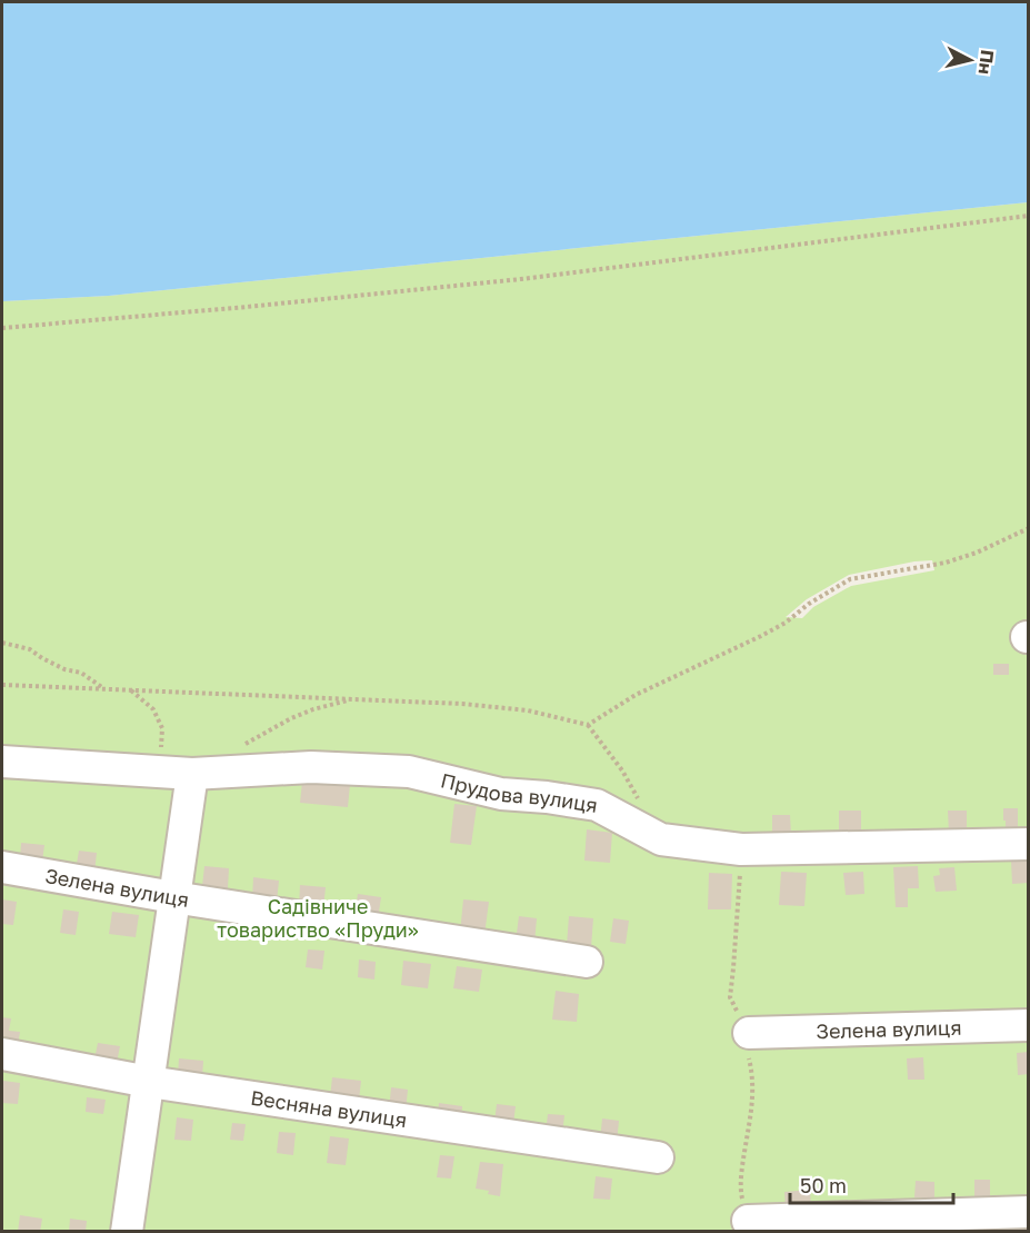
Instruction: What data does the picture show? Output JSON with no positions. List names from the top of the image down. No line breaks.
{"streets":{"lane":["Прудова вулиця","Зелена вулиця","Весняна вулиця"]},"parks":["Садівниче товариство «Пруди»"],"scale_bar":"50 m","north":"right"}
